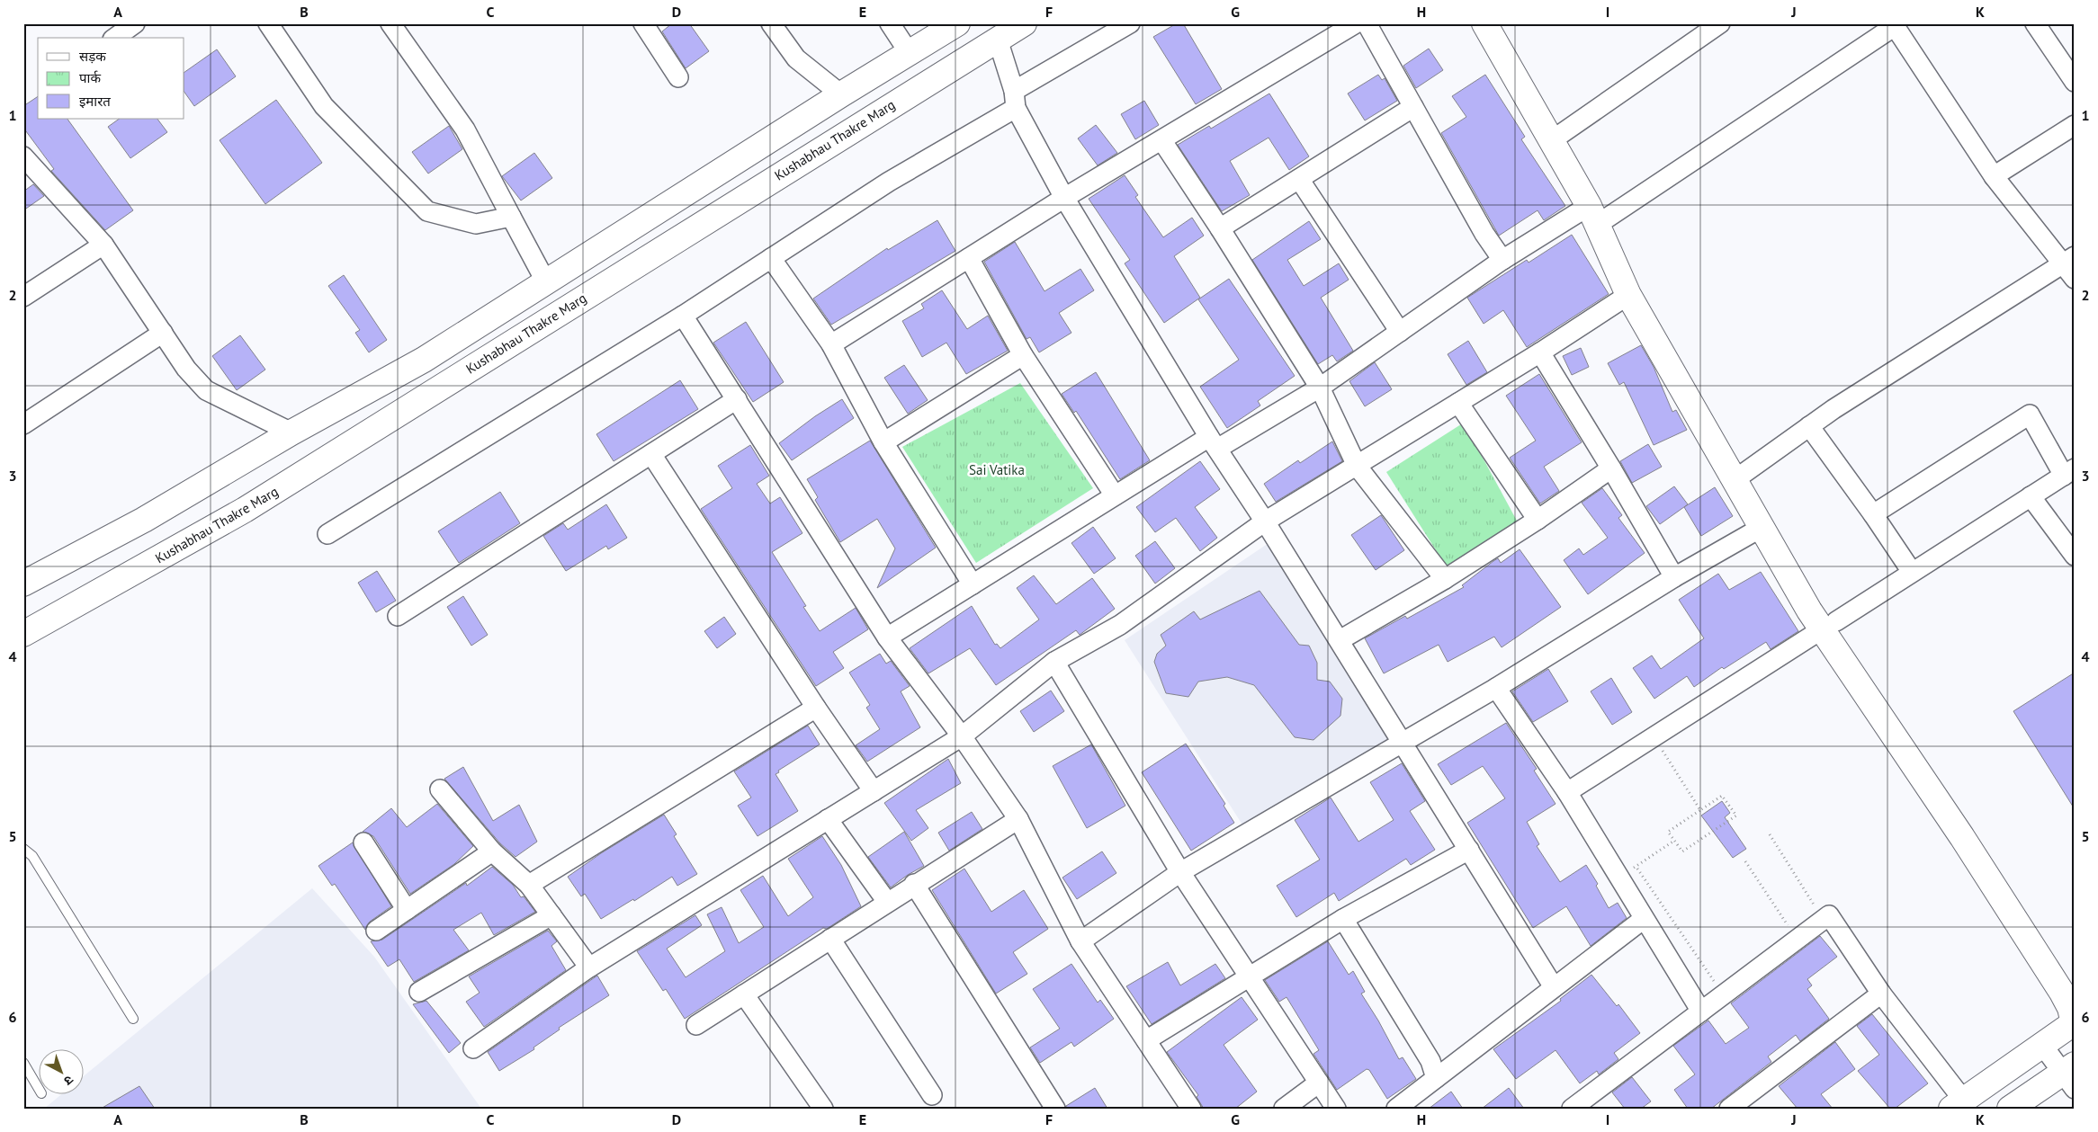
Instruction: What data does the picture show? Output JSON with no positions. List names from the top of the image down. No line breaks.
{"streets":{"main road":["Kushabhau Thakre Marg"]},"parks":["Sai Vatika"],"legend":["सड़क","पार्क","इमारत"],"north":"bottom right","grid":{"columns":["A","B","C","D","E","F","G","H","I","J","K"],"rows":["1","2","3","4","5","6"]}}
